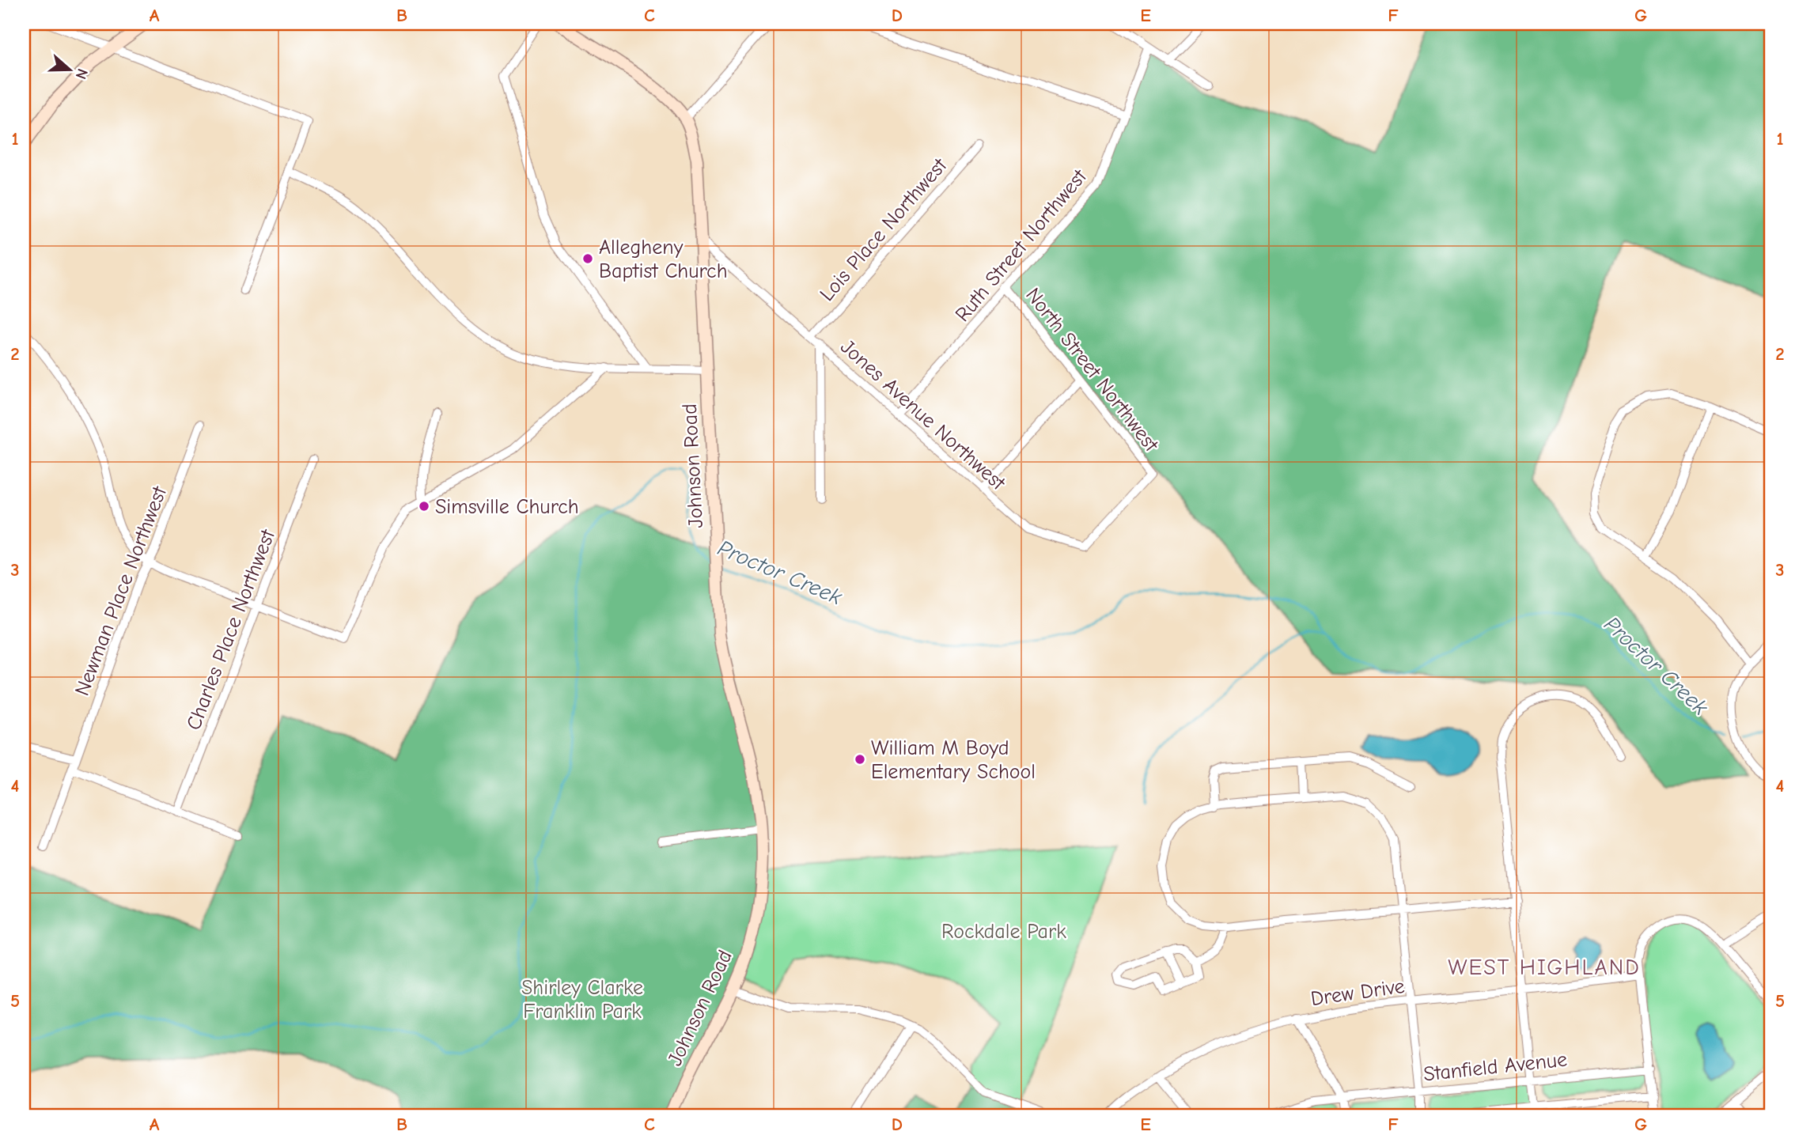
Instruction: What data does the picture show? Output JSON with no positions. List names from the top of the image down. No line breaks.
{"streets":{"street":["Lois Place Northwest","Ruth Street Northwest","North Street Northwest","Jones Avenue Northwest","Johnson Road","Newman Place Northwest","Charles Place Northwest","Drew Drive","Stanfield Avenue"]},"crossings":[["Lois Place Northwest","Jones Avenue Northwest"],["Ruth Street Northwest","North Street Northwest"],["Ruth Street Northwest","Jones Avenue Northwest"],["North Street Northwest","Jones Avenue Northwest"],["Jones Avenue Northwest","Johnson Road"]],"districts":["WEST HIGHLAND"],"water":["Proctor Creek"],"parks":["Rockdale Park","Shirley Clarke Franklin Park"],"places":["Allegheny Baptist Church","Simsville Church","William M Boyd Elementary School"],"north":"right","grid":{"columns":["A","B","C","D","E","F","G"],"rows":["1","2","3","4","5"]}}
